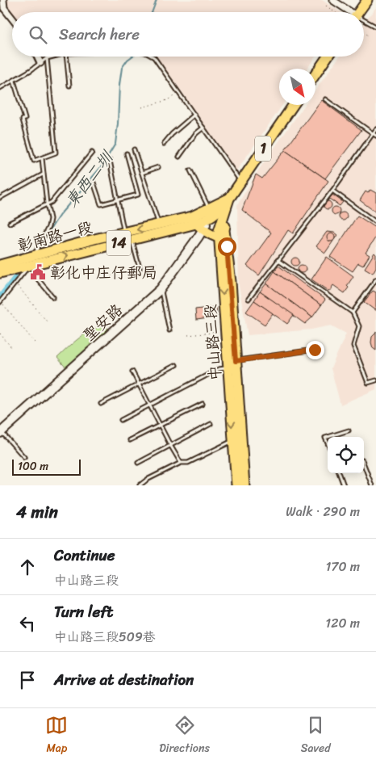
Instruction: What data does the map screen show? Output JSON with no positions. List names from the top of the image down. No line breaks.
{"streets":{"main road":["1","彰南路一段","14","中山路三段"],"street":["聖安路"]},"crossings":[["彰南路一段","聖安路"],["彰南路一段","中山路三段"]],"water":["東西二圳"],"places":{"public building":["彰化中庄仔郵局"]},"scale_bar":"100 m","north":"bottom right","page":{"search":"Search here","scale":"100 m","heading":["4 min","Walk · 290 m"],"list":[["Continue","中山路三段","170 m"],["Turn left","中山路三段509巷","120 m"],"Arrive at destination"],"nav":["Map","Directions","Saved"]}}
